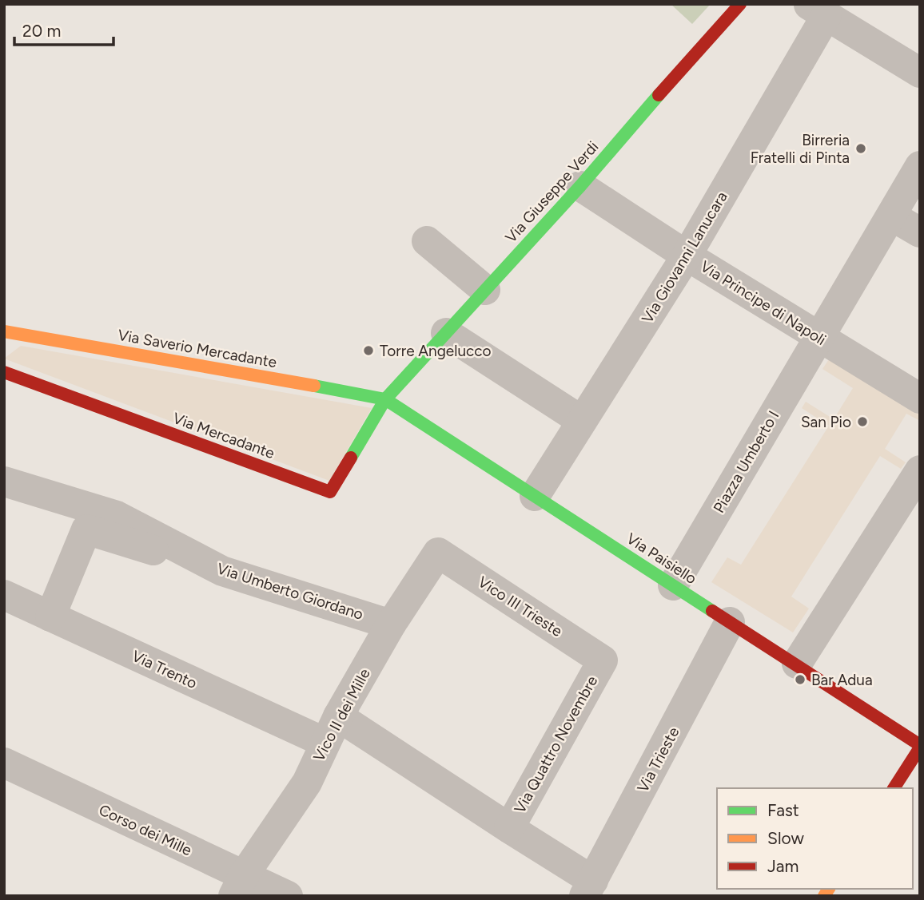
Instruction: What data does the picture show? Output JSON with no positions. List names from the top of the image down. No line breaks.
{"streets":{"street":["Via Giuseppe Verdi","Via Giovanni Lanucara","Via Principe di Napoli","Via Saverio Mercadante","Via Mercadante","Piazza Umberto I","Via Paisiello","Via Umberto Giordano","Vico III Trieste","Via Trento","Vico II dei Mille","Via Quattro Novembre","Via Trieste","Corso dei Mille"]},"crossings":[["Via Giuseppe Verdi","Via Principe di Napoli"],["Via Giuseppe Verdi","Via Saverio Mercadante"],["Via Giuseppe Verdi","Via Mercadante"],["Via Giuseppe Verdi","Via Paisiello"],["Via Giovanni Lanucara","Via Principe di Napoli"],["Via Giovanni Lanucara","Via Paisiello"],["Via Principe di Napoli","Piazza Umberto I"],["Via Saverio Mercadante","Via Mercadante"],["Via Saverio Mercadante","Via Paisiello"],["Via Mercadante","Via Paisiello"],["Piazza Umberto I","Via Paisiello"],["Via Paisiello","Via Trieste"],["Via Umberto Giordano","Vico II dei Mille"],["Vico III Trieste","Vico II dei Mille"],["Vico III Trieste","Via Quattro Novembre"],["Via Trento","Vico II dei Mille"],["Via Trento","Via Quattro Novembre"],["Via Trento","Via Trieste"],["Vico II dei Mille","Corso dei Mille"]],"places":["Birreria Fratelli di Pinta","Torre Angelucco","San Pio","Bar Adua"],"legend":["Fast","Slow","Jam"],"scale_bar":"20 m"}
